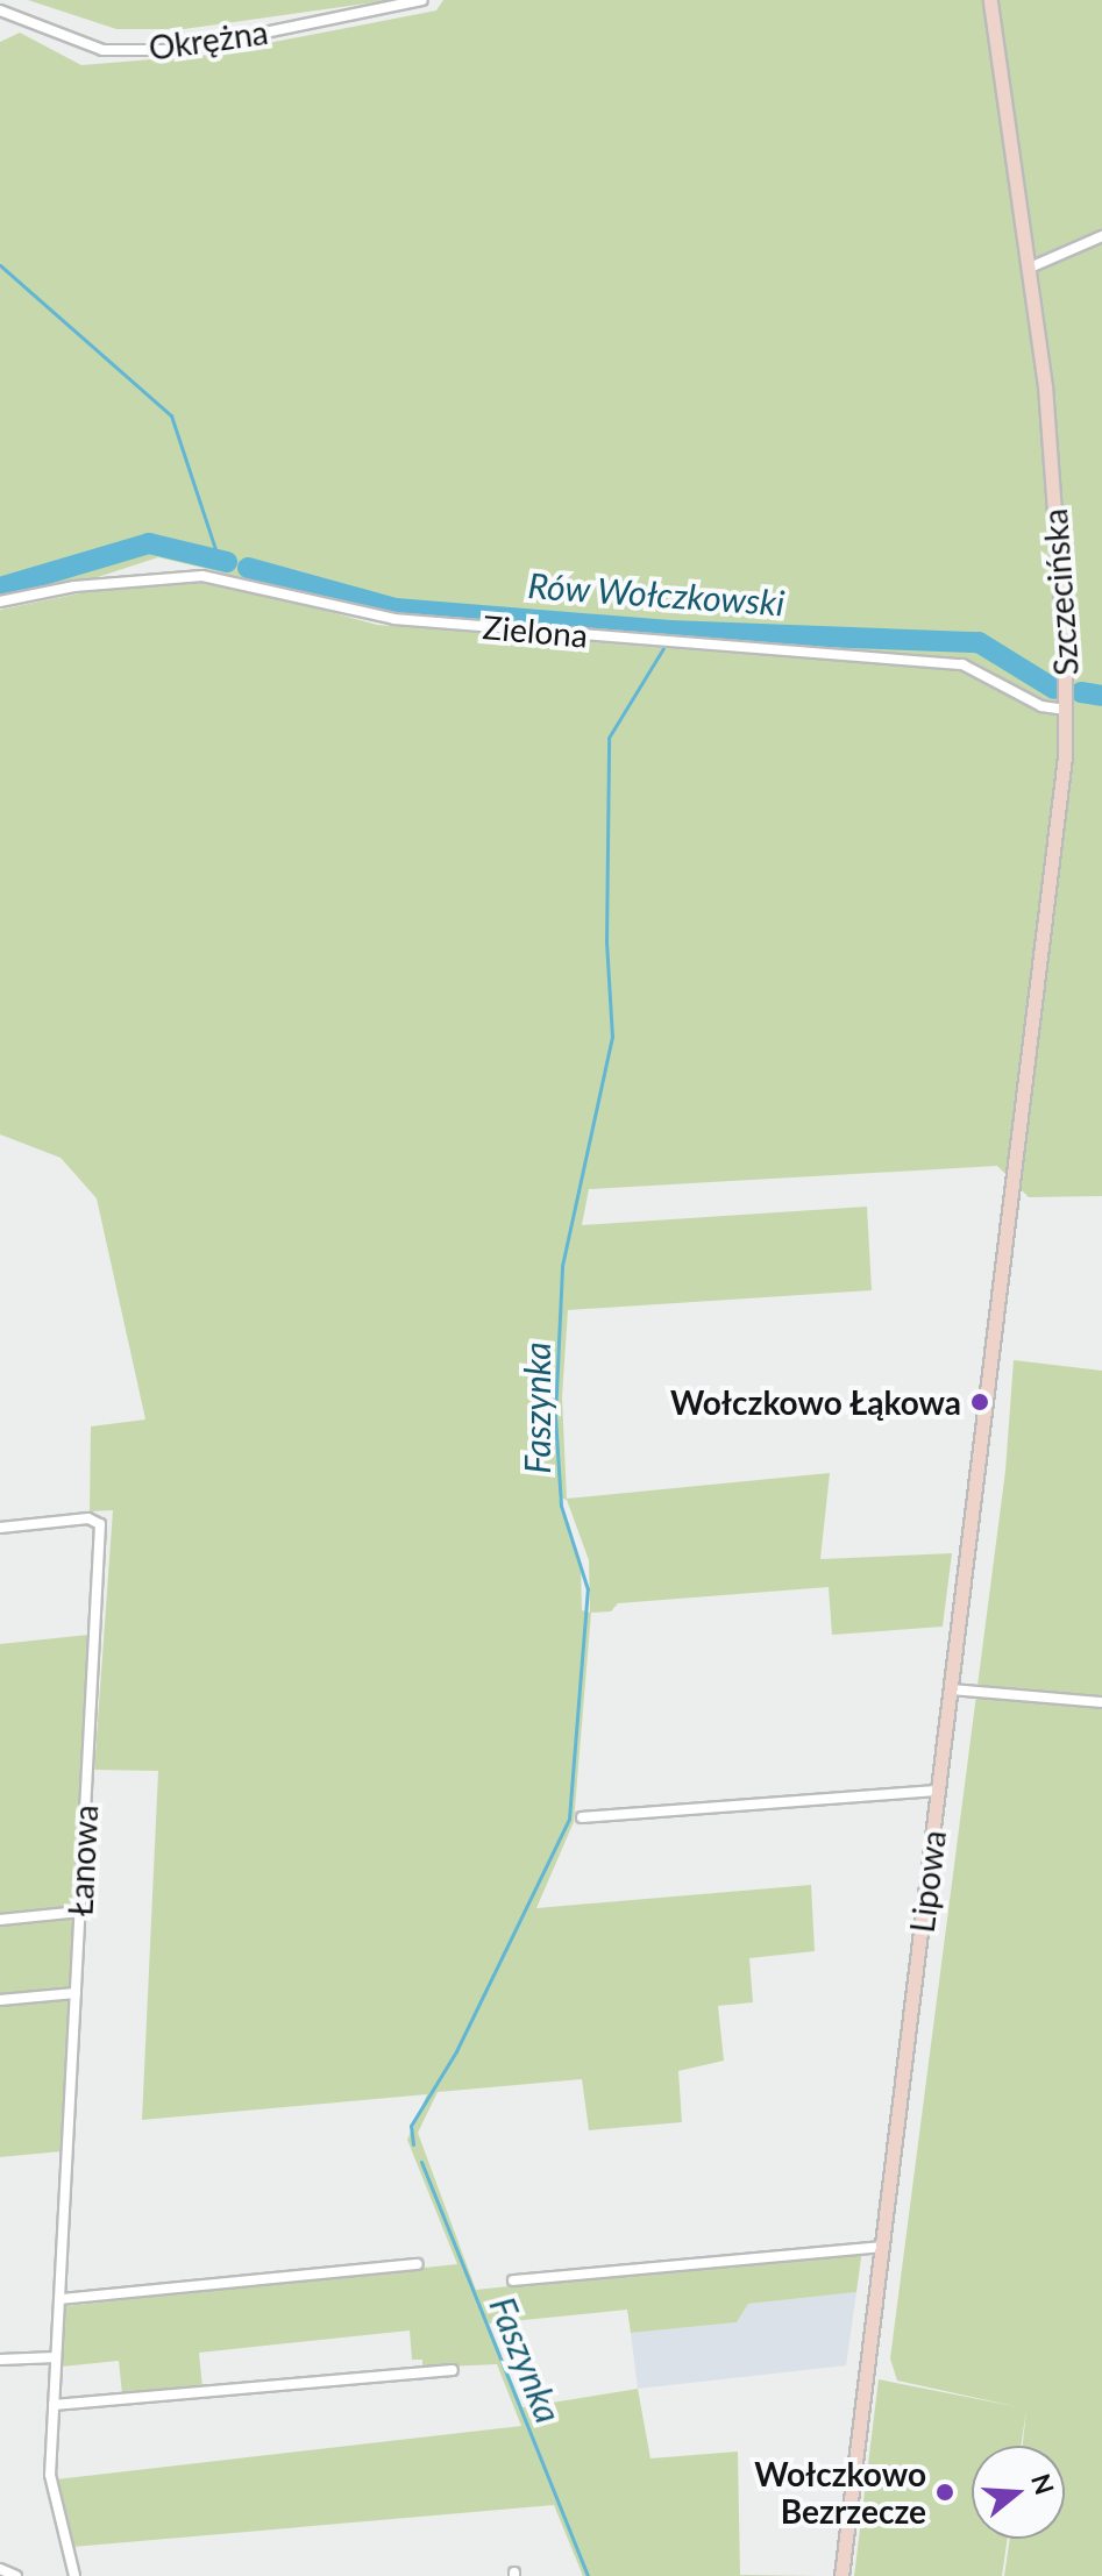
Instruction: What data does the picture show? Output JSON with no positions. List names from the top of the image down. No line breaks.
{"streets":{"street":["Okrężna","Szczecińska","Zielona","Łanowa","Lipowa"]},"crossings":[["Szczecińska","Zielona"],["Szczecińska","Lipowa"]],"water":["Rów Wołczkowski","Faszynka"],"places":["Wołczkowo Łąkowa","Wołczkowo Bezrzecze"],"north":"right"}
